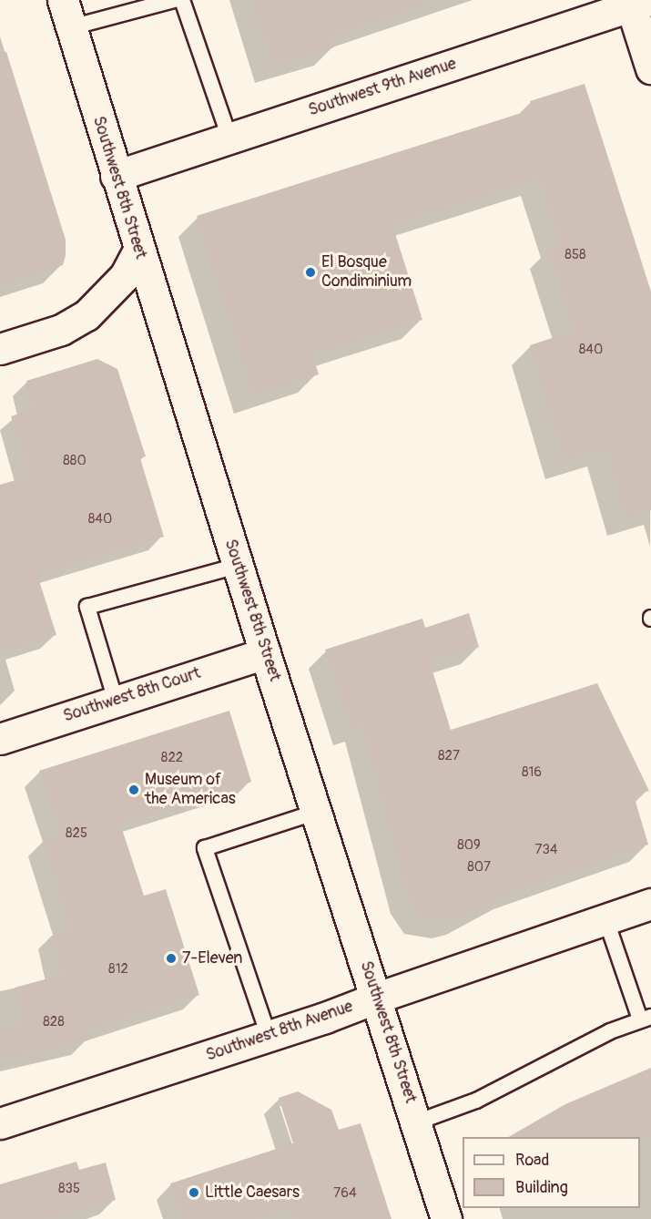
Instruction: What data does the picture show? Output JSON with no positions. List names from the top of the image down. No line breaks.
{"streets":{"main road":["Southwest 9th Avenue","Southwest 8th Street","Southwest 8th Court","Southwest 8th Avenue"]},"crossings":[["Southwest 9th Avenue","Southwest 8th Street"],["Southwest 8th Street","Southwest 8th Court"],["Southwest 8th Street","Southwest 8th Avenue"]],"places":["El Bosque Condiminium","Museum of the Americas","7-Eleven","Little Caesars"],"house_numbers":["858","840","880","840","827","822","816","825","809","734","807","812","828","835","764"],"legend":["Road","Building"]}
